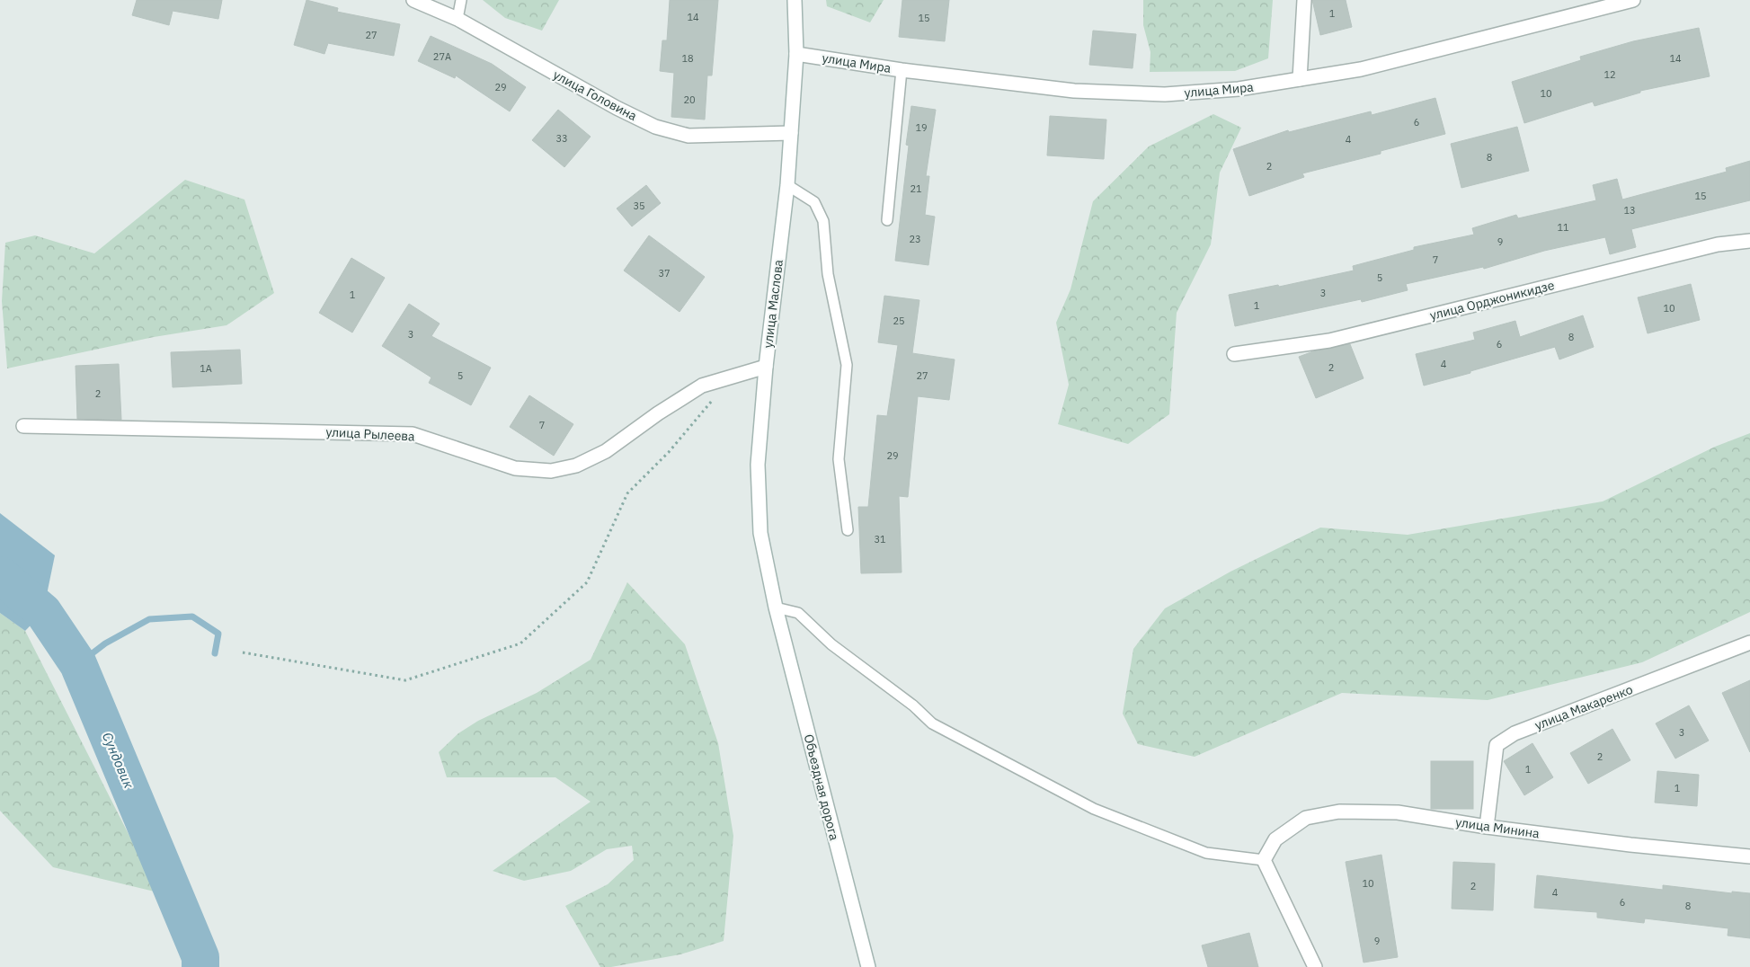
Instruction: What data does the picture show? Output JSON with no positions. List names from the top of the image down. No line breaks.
{"streets":{"street":["улица Мира","улица Головина","улица Орджоникидзе","улица Маслова","улица Рылеева","улица Макаренко","Объездная дорога","улица Минина"]},"crossings":[["улица Мира","улица Маслова"],["улица Головина","улица Маслова"],["улица Маслова","улица Рылеева"],["улица Маслова","Объездная дорога"],["улица Макаренко","улица Минина"]],"water":["Сундовик"],"house_numbers":["1","14","15","27","27А","18","14","12","29","10","20","6","19","33","4","8","2","21","15","35","13","11","23","9","7","37","5","3","1","1","10","25","3","8","6","4","2","1А","5","27","2","7","29","31","3","2","1","1","10","2","4","6","8","9"]}
